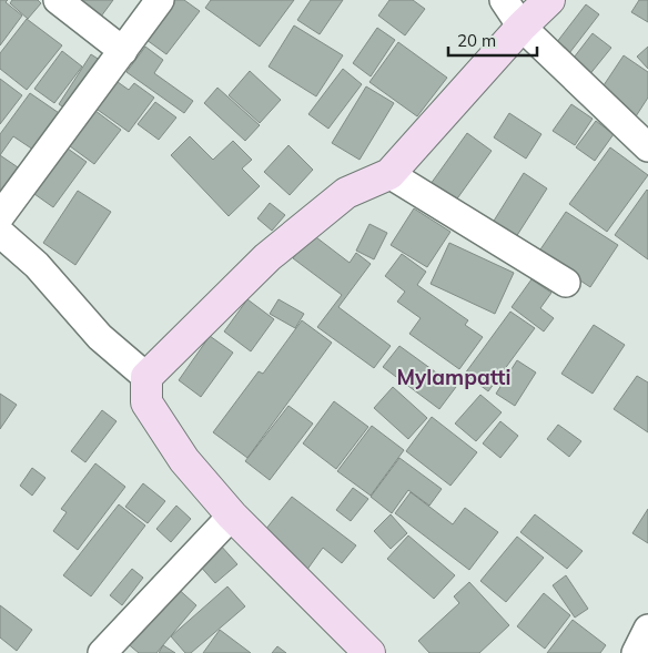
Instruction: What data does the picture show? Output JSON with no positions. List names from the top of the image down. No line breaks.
{"districts":["Mylampatti"],"scale_bar":"20 m"}
